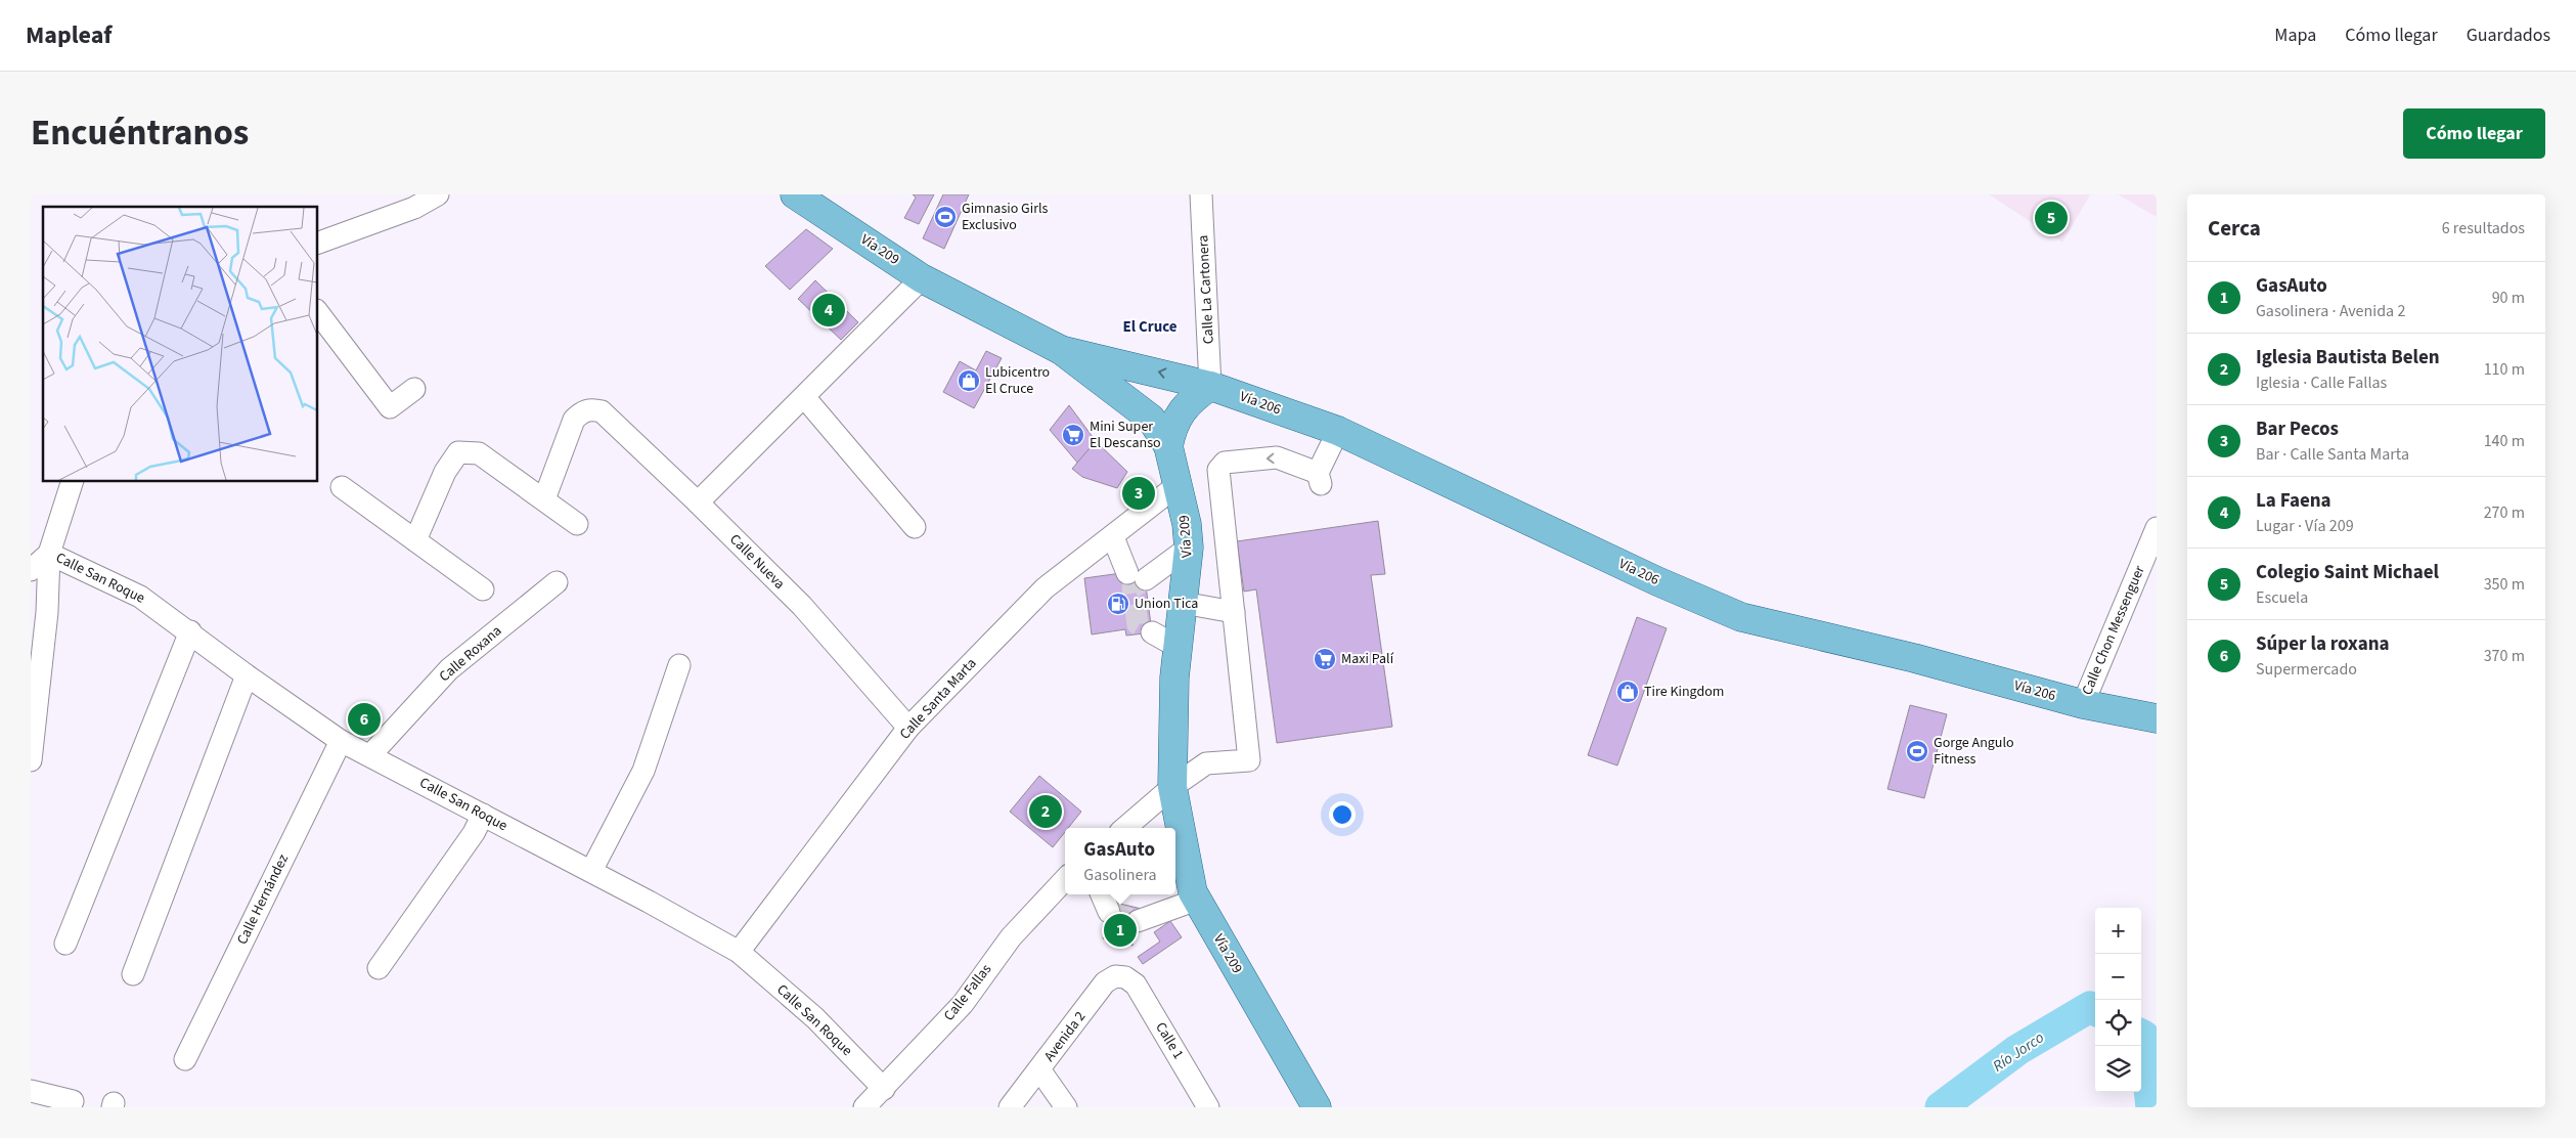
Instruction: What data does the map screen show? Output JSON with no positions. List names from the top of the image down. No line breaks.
{"streets":{"main road":["Vía 209","Vía 206"],"street":["Calle La Cartonera","Calle Nueva","Calle San Roque","Calle Chon Messenguer","Calle Roxana","Calle Santa Marta","Calle Hernández","Calle Fallas","Avenida 2","Calle 1"]},"crossings":[["Vía 209","Vía 206"],["Vía 209","Calle Santa Marta"],["Calle La Cartonera","Vía 206"],["Vía 206","Calle Chon Messenguer"],["Calle Nueva","Calle Santa Marta"],["Calle San Roque","Calle Roxana"],["Calle San Roque","Calle Santa Marta"],["Calle San Roque","Calle Hernández"],["Calle San Roque","Calle Fallas"],["Avenida 2","Calle 1"]],"districts":["El Cruce"],"water":["Río Jorco"],"places":{"sports":["Gimnasio Girls Exclusivo","Gorge Angulo Fitness"],"shop":["Lubicentro El Cruce","Tire Kingdom"],"supermarket":["Mini Super El Descanso","Maxi Palí"],"fuel station":["Union Tica"]},"page":{"header":"Mapleaf","nav":["Mapa","Cómo llegar","Guardados"],"title":"Encuéntranos","buttons":"Cómo llegar","heading":["Cerca","6 resultados"],"pins":["5","4","3","6","2","1"],"list":[{"mark":"1","name":"GasAuto","note":"Gasolinera · Avenida 2","value":"90 m"},{"mark":"2","name":"Iglesia Bautista Belen","note":"Iglesia · Calle Fallas","value":"110 m"},{"mark":"3","name":"Bar Pecos","note":"Bar · Calle Santa Marta","value":"140 m"},{"mark":"4","name":"La Faena","note":"Lugar · Vía 209","value":"270 m"},{"mark":"5","name":"Colegio Saint Michael","note":"Escuela","value":"350 m"},{"mark":"6","name":"Súper la roxana","note":"Supermercado","value":"370 m"}],"popup":["GasAuto","Gasolinera"],"map_buttons":["+","−"]}}
